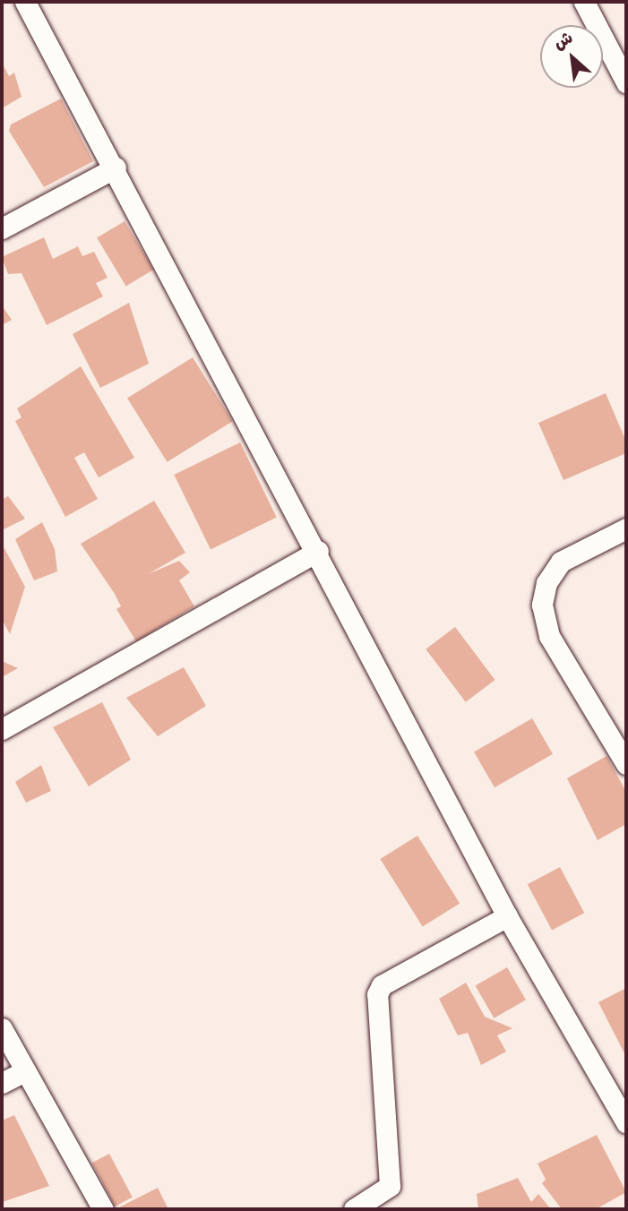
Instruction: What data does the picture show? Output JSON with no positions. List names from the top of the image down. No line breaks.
{"north":"top left"}
